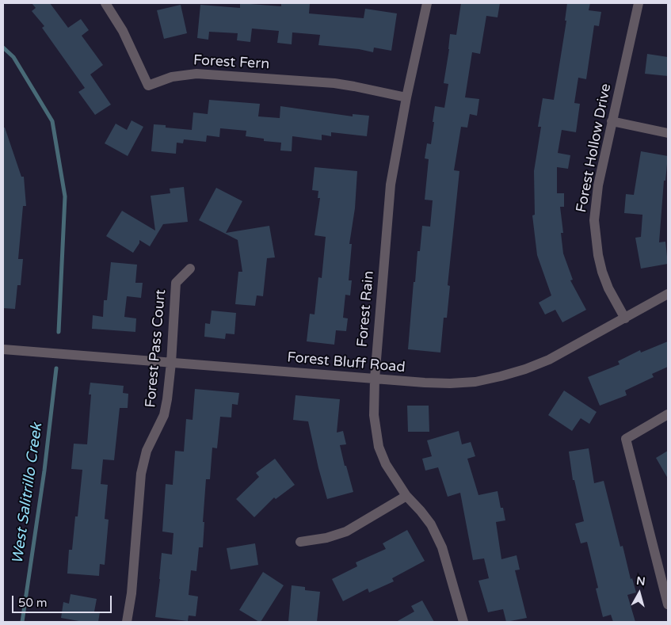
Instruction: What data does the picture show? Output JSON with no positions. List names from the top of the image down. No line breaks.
{"streets":{"street":["Forest Fern","Forest Hollow Drive","Forest Rain","Forest Pass Court","Forest Bluff Road"]},"crossings":[["Forest Fern","Forest Rain"],["Forest Hollow Drive","Forest Bluff Road"],["Forest Rain","Forest Bluff Road"],["Forest Pass Court","Forest Bluff Road"]],"water":["West Salitrillo Creek"],"scale_bar":"50 m","north":"top"}
